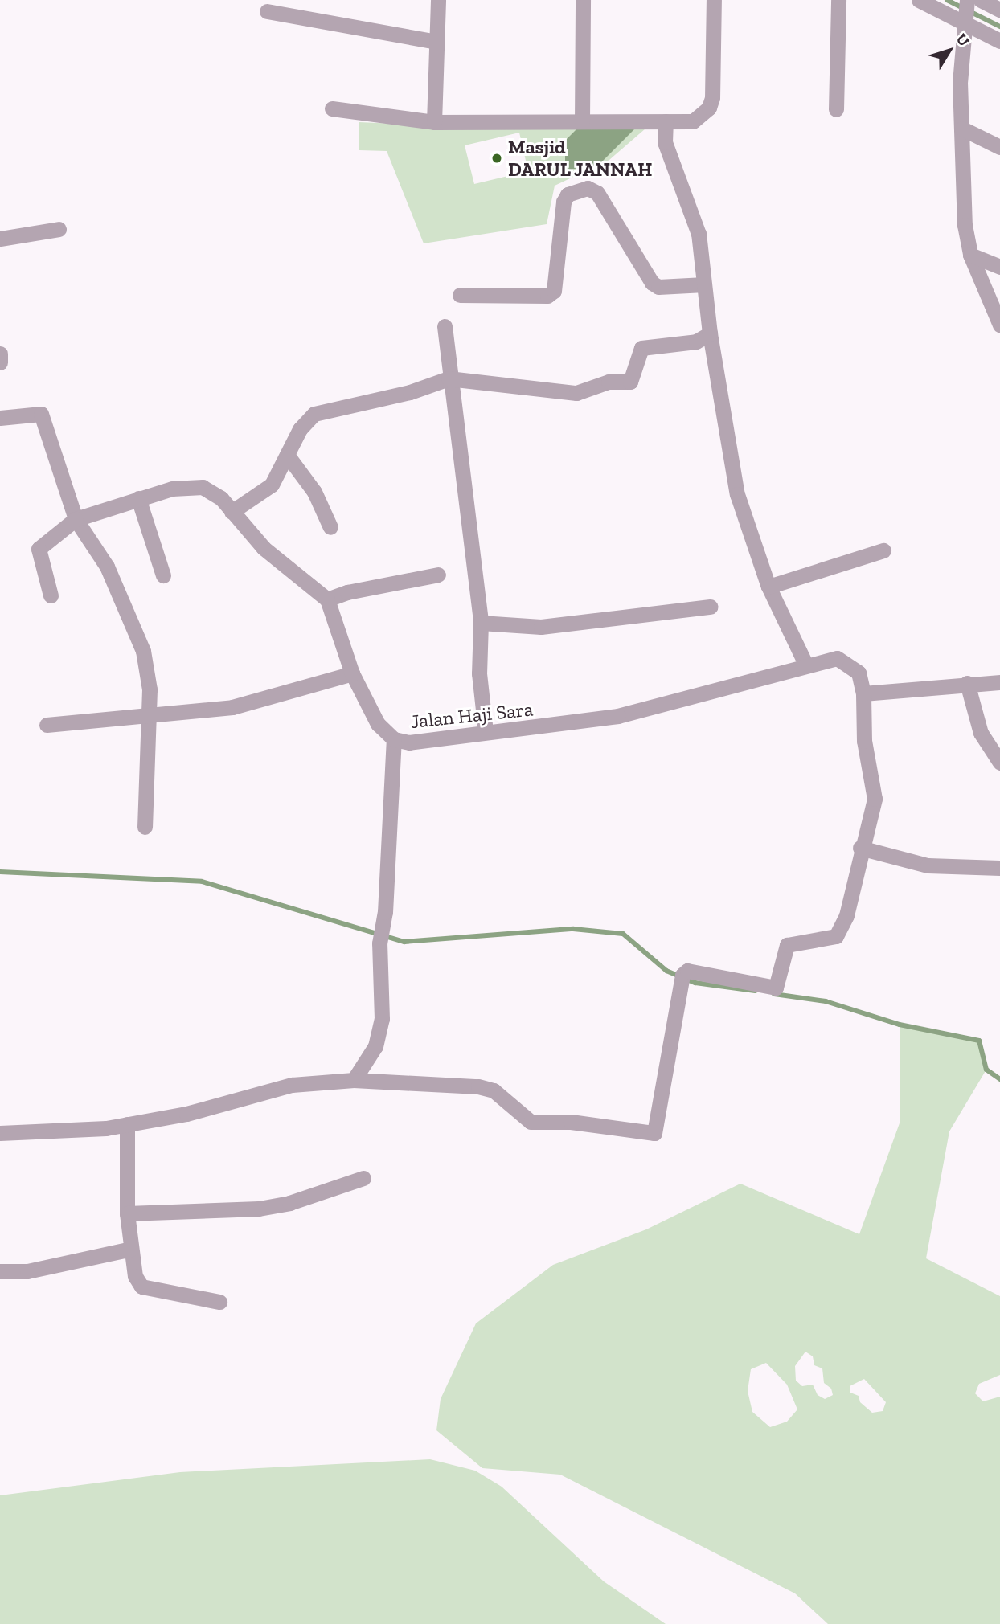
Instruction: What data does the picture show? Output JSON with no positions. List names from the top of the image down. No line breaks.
{"streets":{"street":["Jalan Haji Sara"]},"places":["Masjid DARUL JANNAH"],"north":"top right"}
